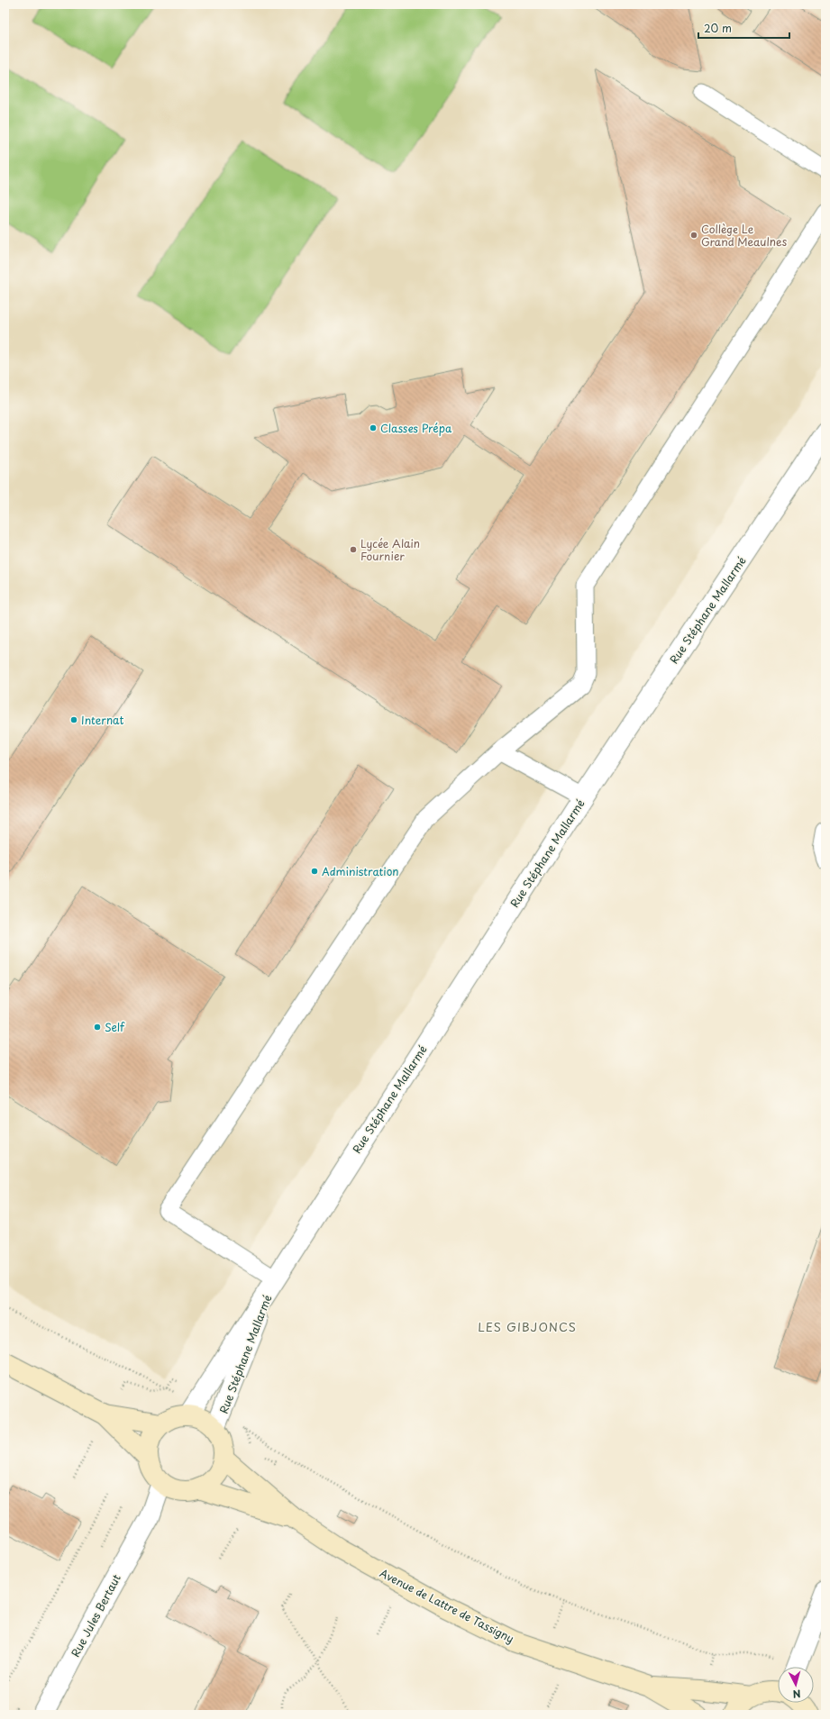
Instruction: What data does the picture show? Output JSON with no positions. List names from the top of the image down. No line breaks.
{"streets":{"main road":["Avenue de Lattre de Tassigny"],"street":["Rue Stéphane Mallarmé","Rue Jules Bertaut"]},"crossings":[["Rue Stéphane Mallarmé","Avenue de Lattre de Tassigny"],["Rue Stéphane Mallarmé","Rue Jules Bertaut"],["Avenue de Lattre de Tassigny","Rue Jules Bertaut"]],"districts":["LES GIBJONCS"],"places":["Collège Le Grand Meaulnes","Classes Prépa","Lycée Alain Fournier","Internat","Administration","Self"],"scale_bar":"20 m","north":"bottom"}
